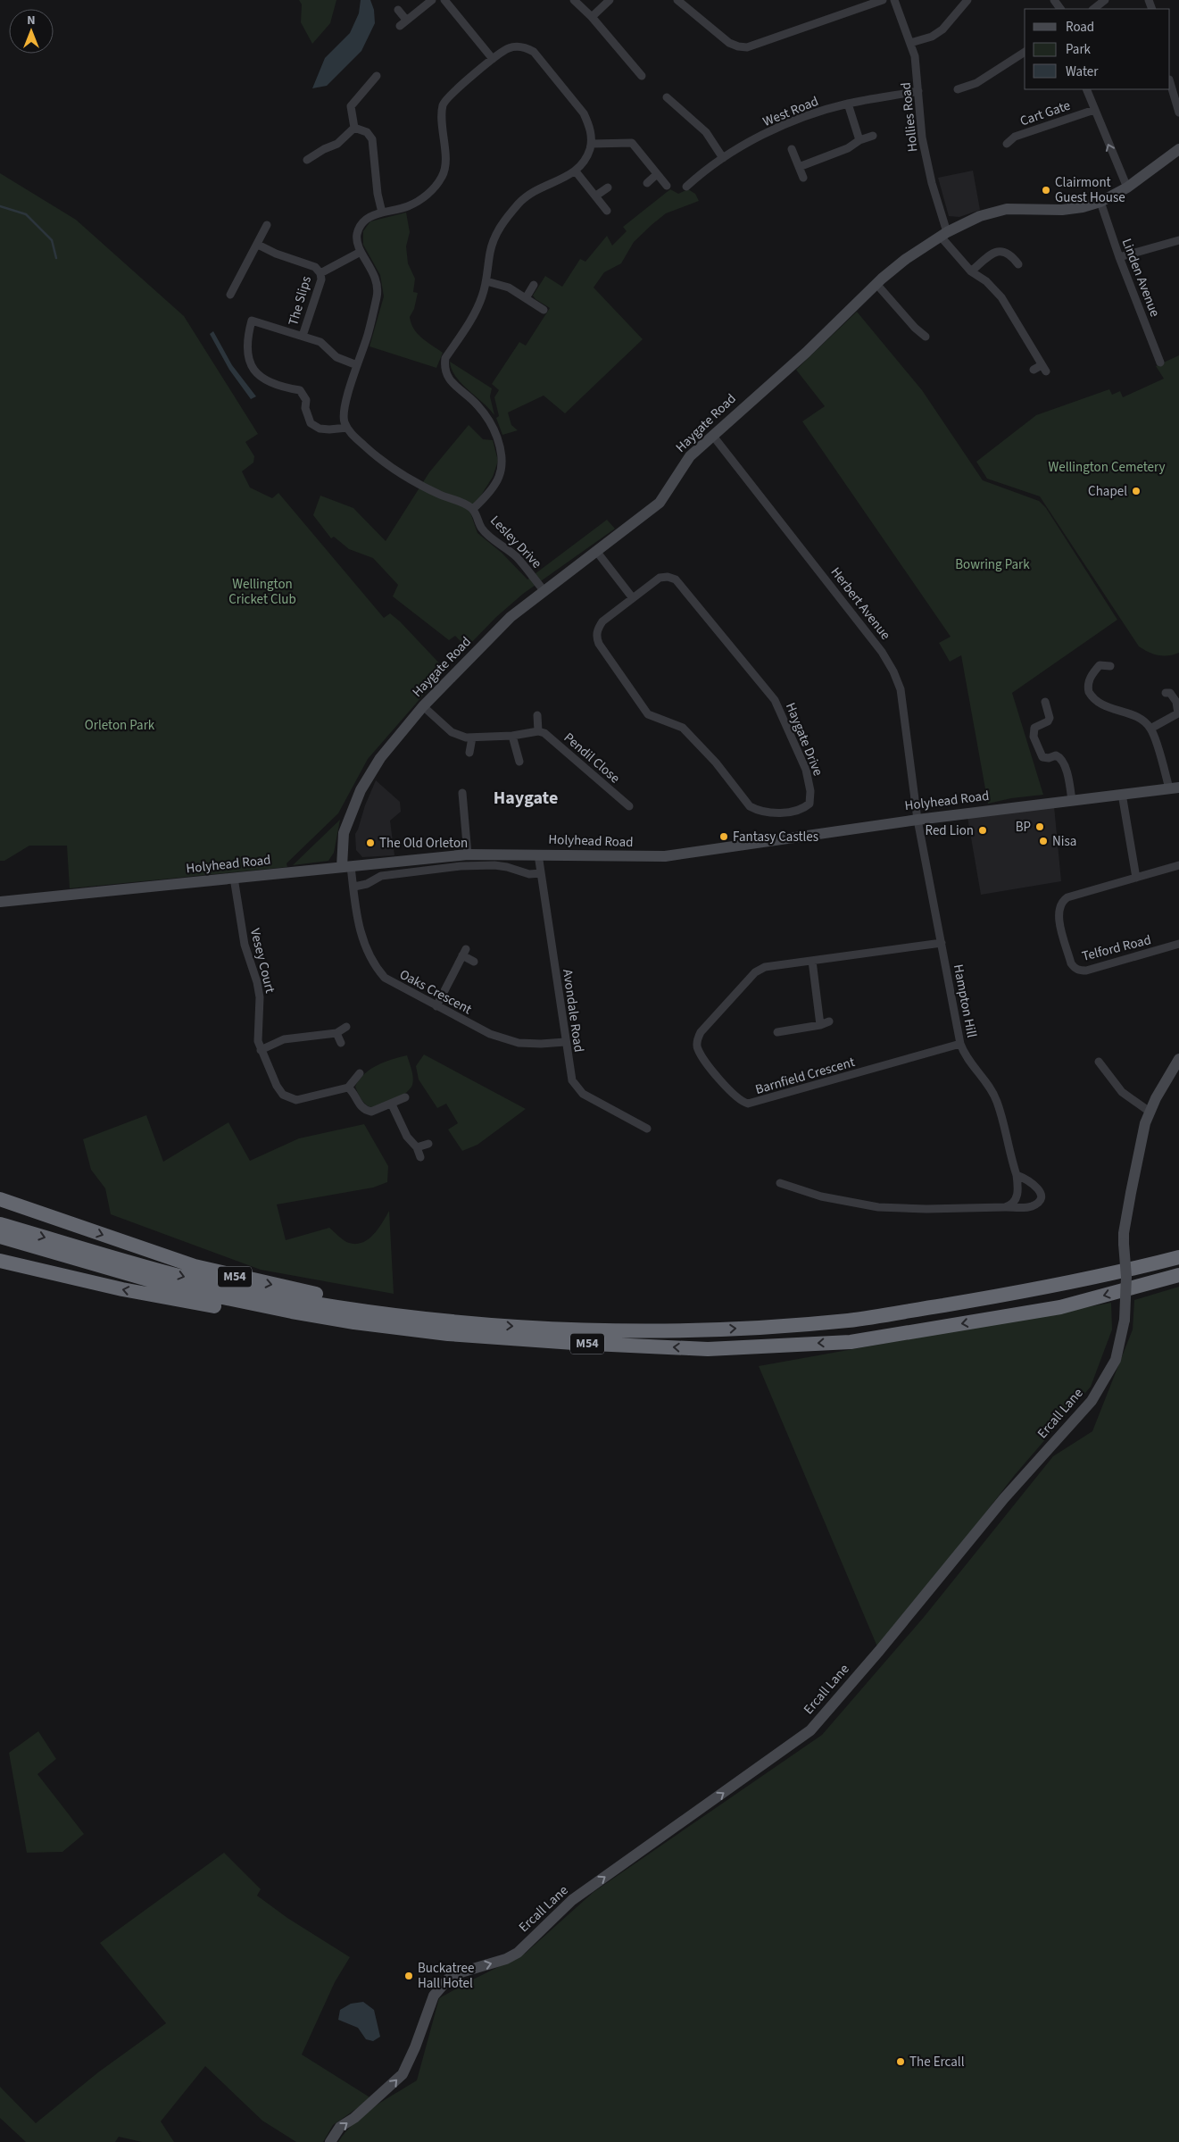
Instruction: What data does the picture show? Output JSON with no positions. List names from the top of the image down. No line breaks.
{"streets":{"highway":["M54"],"street":["West Road","Cart Gate","Hollies Road","Linden Avenue","The Slips","Haygate Road","Lesley Drive","Herbert Avenue","Haygate Drive","Pendil Close","Holyhead Road","Telford Road","Vesey Court","Oaks Crescent","Hampton Hill","Avondale Road","Barnfield Crescent","Ercall Lane"]},"crossings":[["West Road","Hollies Road"],["Hollies Road","Haygate Road"],["Linden Avenue","Haygate Road"],["Haygate Road","Lesley Drive"],["Haygate Road","Herbert Avenue"],["Haygate Road","Holyhead Road"],["Haygate Road","Oaks Crescent"],["Herbert Avenue","Holyhead Road"],["Herbert Avenue","Hampton Hill"],["Holyhead Road","Vesey Court"],["Holyhead Road","Oaks Crescent"],["Holyhead Road","Hampton Hill"],["Holyhead Road","Avondale Road"],["Oaks Crescent","Avondale Road"],["Hampton Hill","Barnfield Crescent"]],"one_way":["Ercall Lane"],"districts":["Haygate"],"parks":["Wellington Cemetery","Bowring Park","Wellington Cricket Club","Orleton Park"],"places":["Clairmont Guest House","Chapel","BP","Red Lion","Fantasy Castles","Nisa","The Old Orleton","Buckatree Hall Hotel","The Ercall"],"legend":["Road","Park","Water"],"north":"top"}
